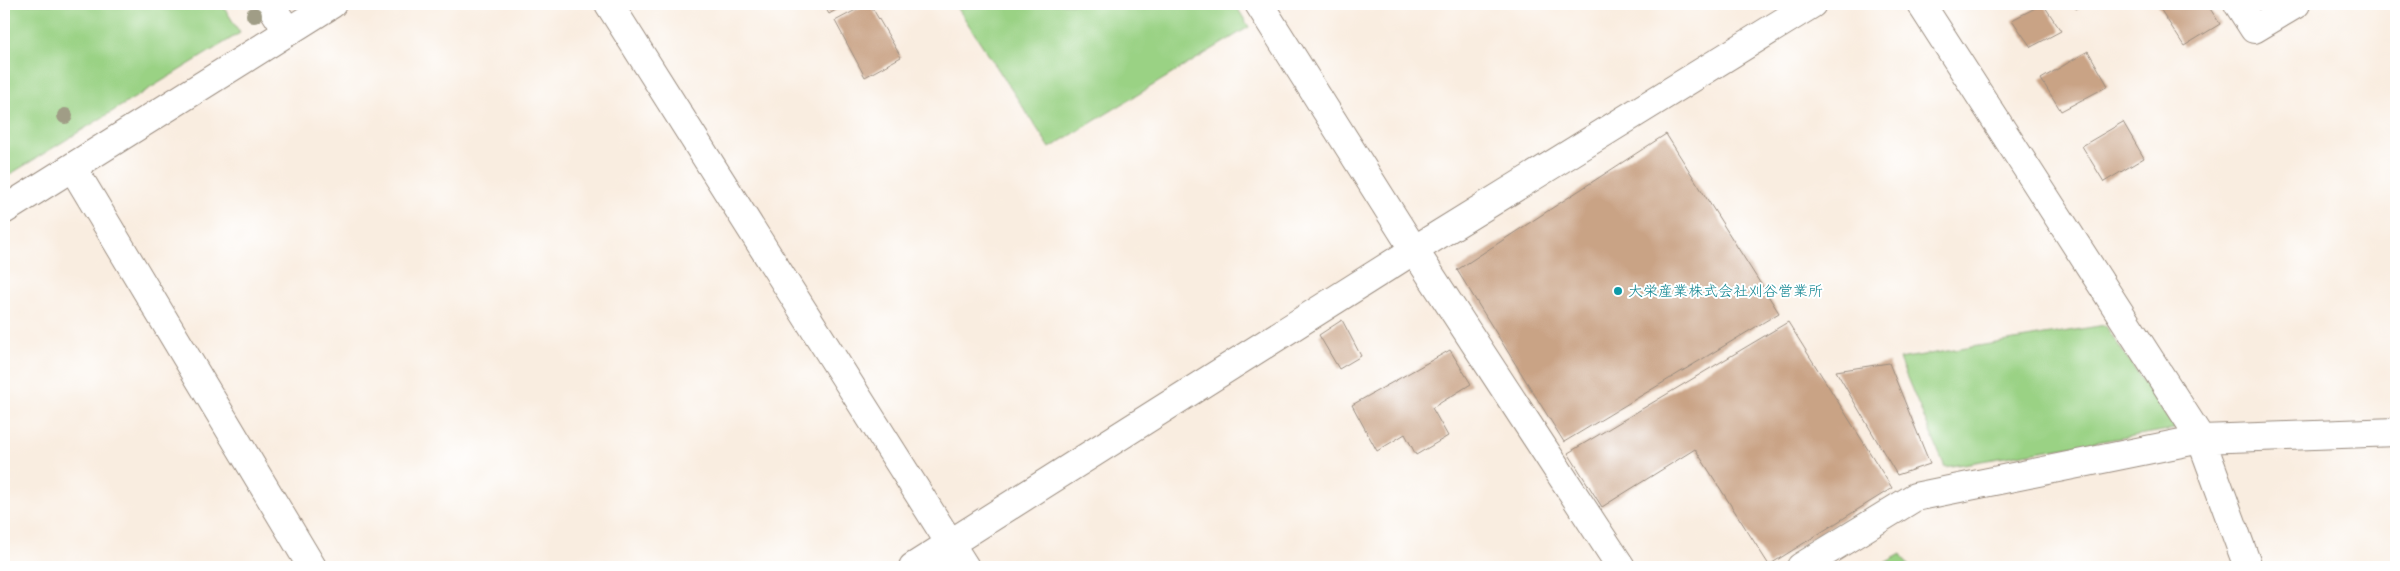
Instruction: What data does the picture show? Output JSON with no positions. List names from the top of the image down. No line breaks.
{"places":["大栄産業株式会社刈谷営業所"]}
